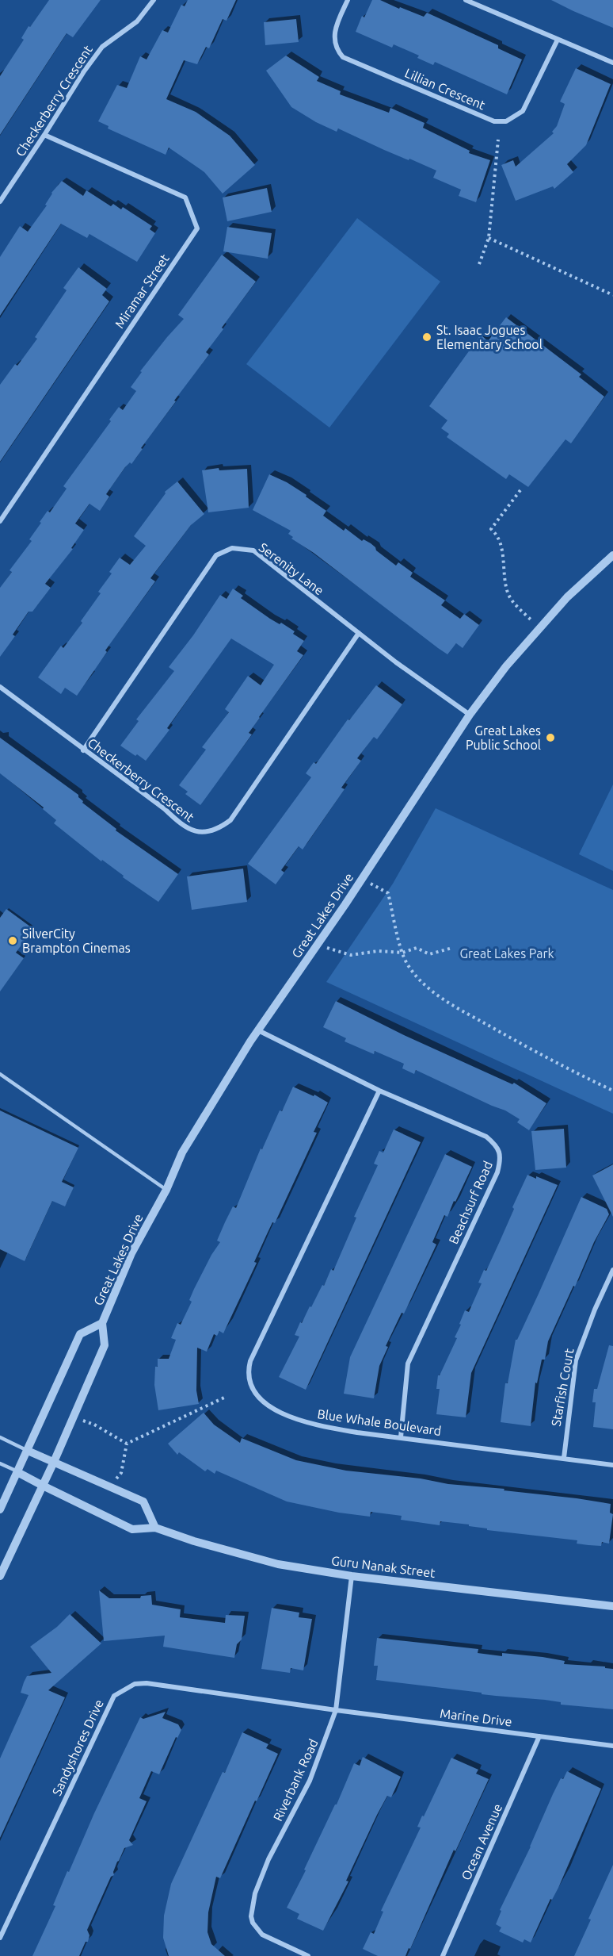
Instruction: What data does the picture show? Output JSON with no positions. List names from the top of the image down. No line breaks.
{"streets":{"street":["Lillian Crescent","Checkerberry Crescent","Miramar Street","Serenity Lane","Great Lakes Drive","Beachsurf Road","Starfish Court","Blue Whale Boulevard","Guru Nanak Street","Marine Drive","Sandyshores Drive","Riverbank Road","Ocean Avenue"]},"crossings":[["Checkerberry Crescent","Miramar Street"],["Checkerberry Crescent","Serenity Lane"],["Serenity Lane","Great Lakes Drive"],["Great Lakes Drive","Beachsurf Road"],["Great Lakes Drive","Guru Nanak Street"],["Beachsurf Road","Blue Whale Boulevard"],["Starfish Court","Blue Whale Boulevard"],["Guru Nanak Street","Riverbank Road"],["Marine Drive","Sandyshores Drive"],["Marine Drive","Riverbank Road"],["Marine Drive","Ocean Avenue"],["Sandyshores Drive","Riverbank Road"]],"parks":["Great Lakes Park"],"places":["St. Isaac Jogues Elementary School","Great Lakes Public School","SilverCity Brampton Cinemas"]}
